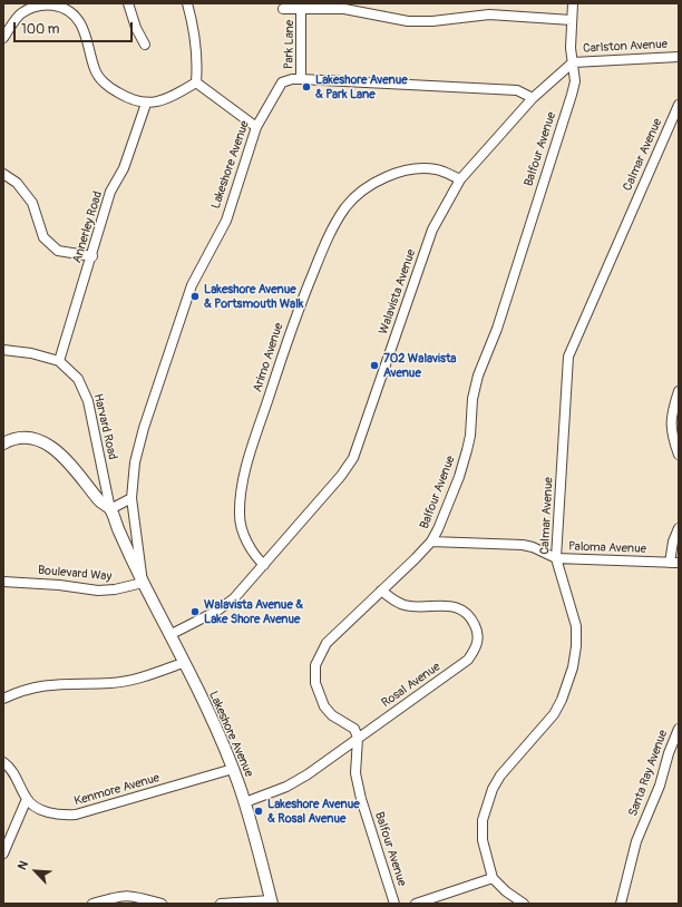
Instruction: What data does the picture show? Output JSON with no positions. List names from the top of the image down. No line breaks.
{"streets":{"street":["Park Lane","Carlston Avenue","Balfour Avenue","Calmar Avenue","Lakeshore Avenue","Annerley Road","Walavista Avenue","Arimo Avenue","Harvard Road","Paloma Avenue","Boulevard Way","Rosal Avenue","Santa Ray Avenue","Kenmore Avenue"]},"crossings":[["Park Lane","Lakeshore Avenue"],["Carlston Avenue","Balfour Avenue"],["Carlston Avenue","Walavista Avenue"],["Balfour Avenue","Walavista Avenue"],["Balfour Avenue","Paloma Avenue"],["Balfour Avenue","Rosal Avenue"],["Calmar Avenue","Paloma Avenue"],["Lakeshore Avenue","Walavista Avenue"],["Lakeshore Avenue","Harvard Road"],["Lakeshore Avenue","Boulevard Way"],["Lakeshore Avenue","Rosal Avenue"],["Lakeshore Avenue","Kenmore Avenue"],["Annerley Road","Harvard Road"],["Walavista Avenue","Arimo Avenue"]],"places":["Lakeshore Avenue & Park Lane","Lakeshore Avenue & Portsmouth Walk","702 Walavista Avenue","Walavista Avenue & Lake Shore Avenue","Lakeshore Avenue & Rosal Avenue"],"scale_bar":"100 m","north":"top left"}
